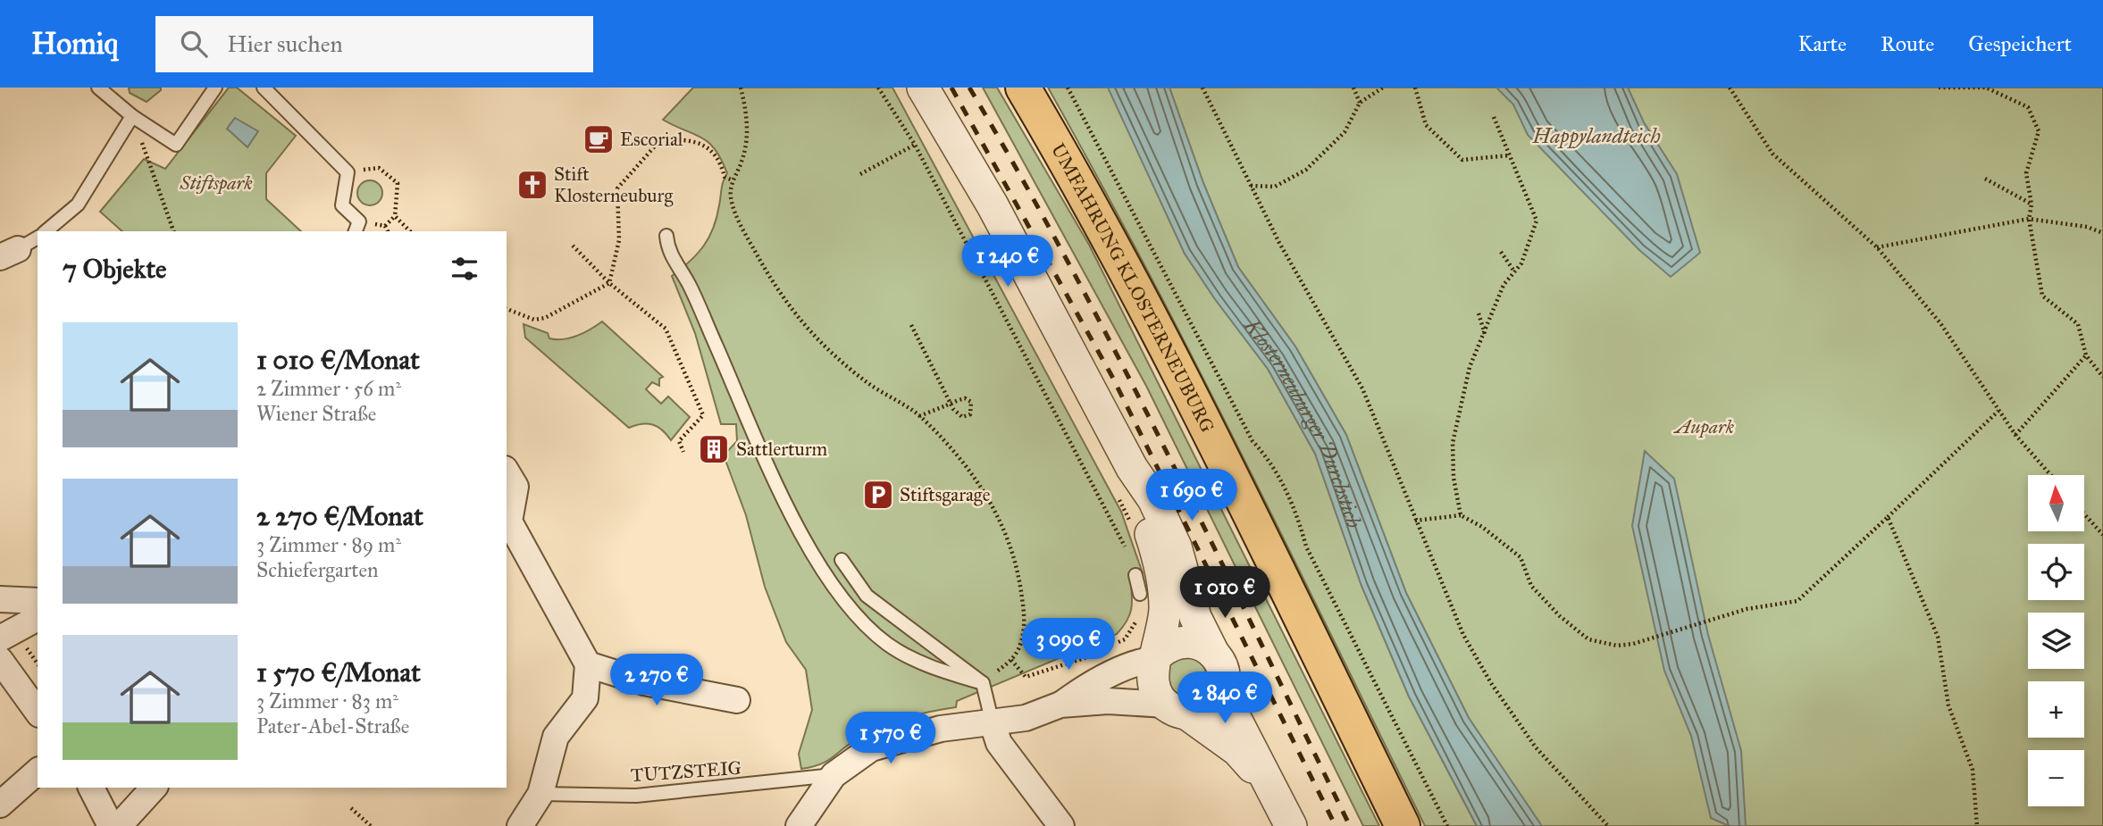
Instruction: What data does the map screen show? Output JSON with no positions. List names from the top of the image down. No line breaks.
{"streets":{"main road":["UMFAHRUNG KLOSTERNEUBURG"],"lane":["TUTZSTEIG"]},"water":["Happylandteich","Klosterneuburger Durchstich"],"parks":["Stiftspark","Aupark"],"places":{"cafe":["Escorial"],"church":["Stift Klosterneuburg"],"building":["Sattlerturm"],"parking":["Stiftsgarage"]},"north":"top","page":{"header":"Homiq","search":"Hier suchen","nav":["Karte","Route","Gespeichert"],"heading":"7 Objekte","price":["1 240 €","1 690 €","1 010 €","3 090 €","2 270 €","2 840 €","1 570 €"],"list":[{"name":"1 010 €/Monat","note":"2 Zimmer · 56 m² · Wiener Straße"},{"name":"2 270 €/Monat","note":"3 Zimmer · 89 m² · Schiefergarten"},{"name":"1 570 €/Monat","note":"3 Zimmer · 83 m² · Pater-Abel-Straße"}],"map_buttons":["+","−"]}}
